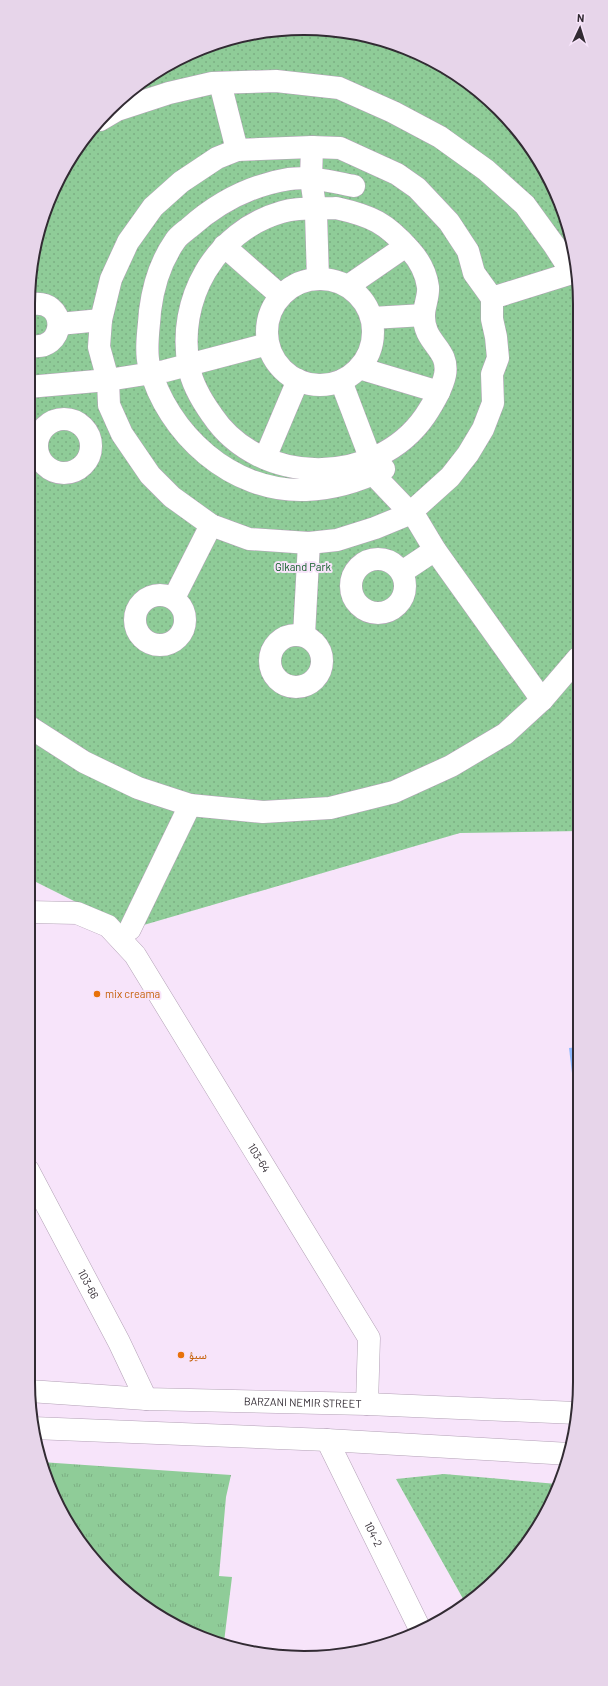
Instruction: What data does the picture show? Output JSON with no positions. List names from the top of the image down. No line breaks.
{"streets":{"street":["103-64","103-66","BARZANI NEMIR STREET","104-2"]},"crossings":[["103-64","BARZANI NEMIR STREET"],["103-66","BARZANI NEMIR STREET"]],"parks":["Glkand Park"],"places":["mix creama","سيؤ"],"north":"top"}
